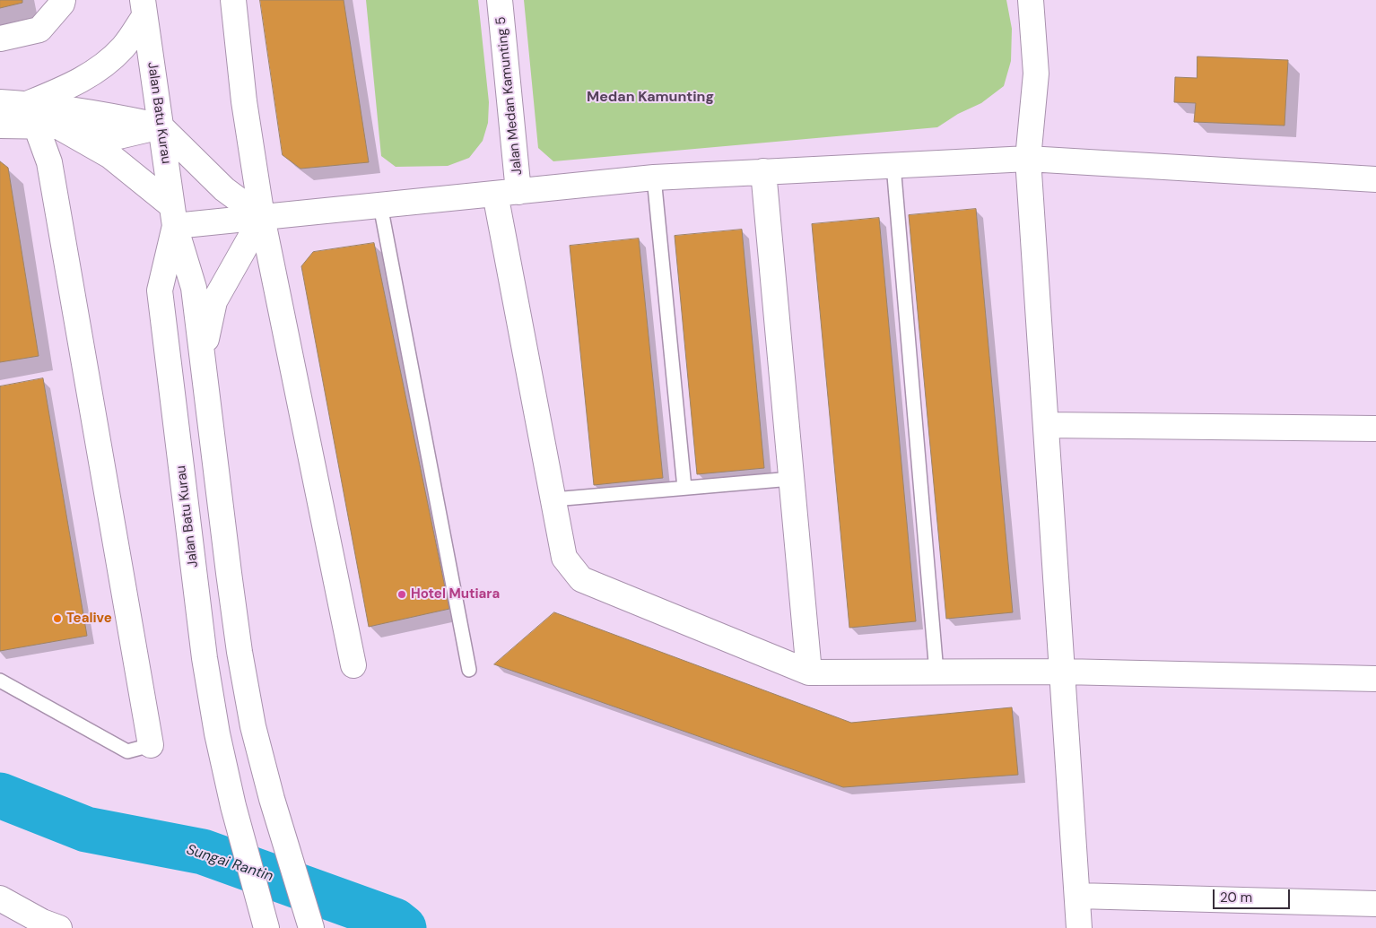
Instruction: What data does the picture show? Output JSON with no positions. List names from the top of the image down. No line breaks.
{"streets":{"street":["Jalan Medan Kamunting 5","Jalan Batu Kurau"]},"districts":["Medan Kamunting"],"water":["Sungai Rantin"],"places":["Hotel Mutiara","Tealive"],"scale_bar":"20 m"}
